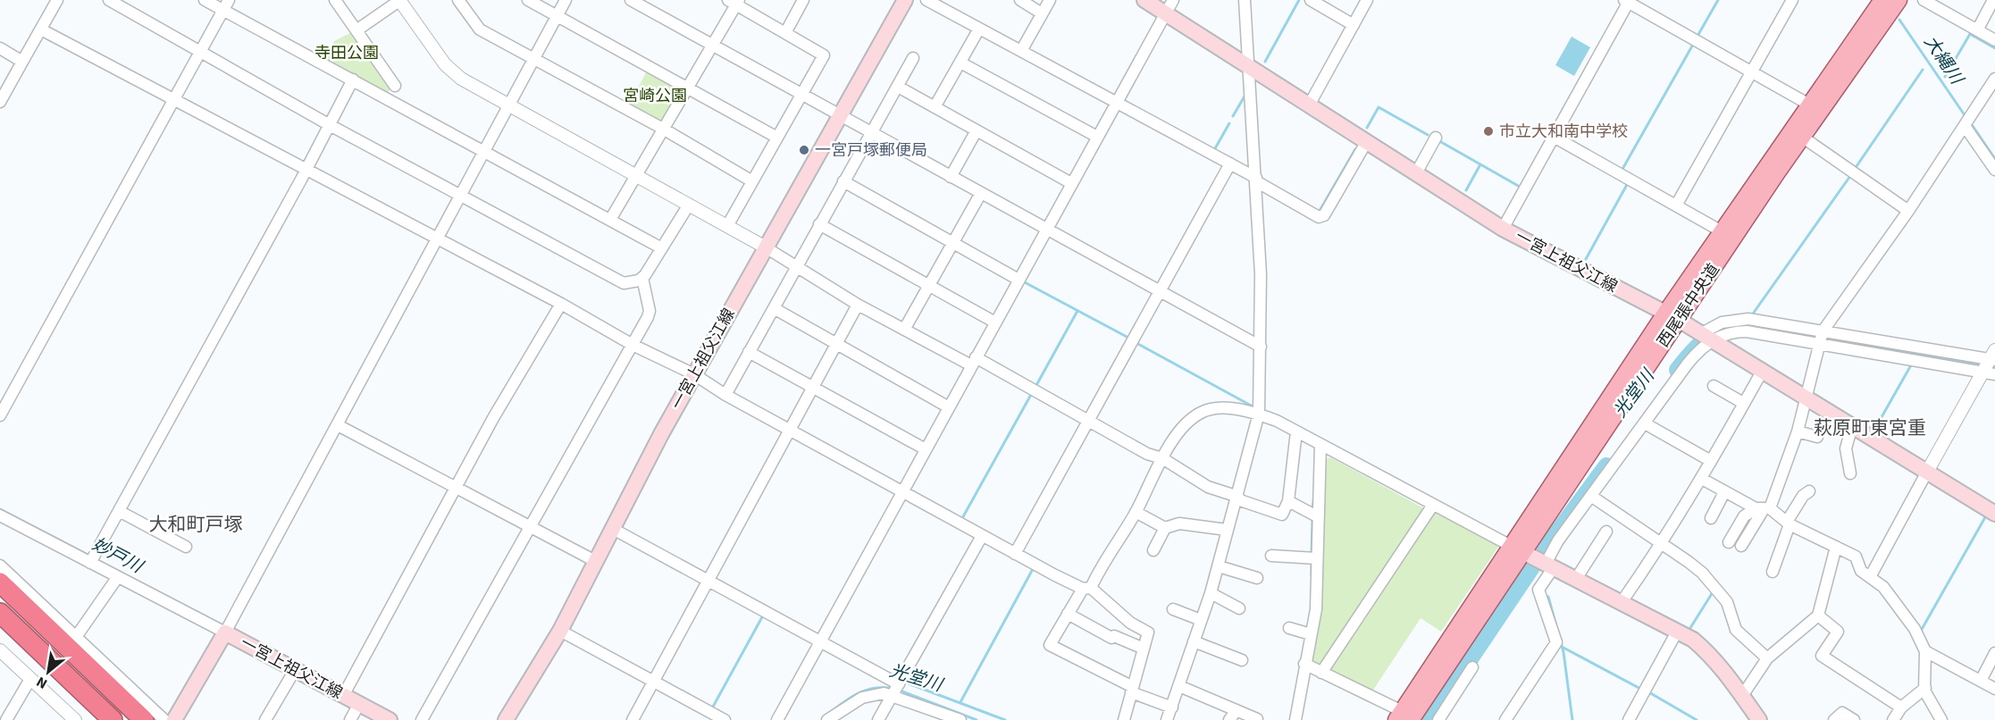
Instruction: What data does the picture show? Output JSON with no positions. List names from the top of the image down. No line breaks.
{"streets":{"main road":["一宮上祖父江線","西尾張中央道"]},"crossings":[["一宮上祖父江線","西尾張中央道"]],"districts":["萩原町東宮重","大和町戸塚"],"water":["大縄川","光堂川","妙戸川"],"parks":["寺田公園","宮崎公園"],"places":["市立大和南中学校","一宮戸塚郵便局"],"north":"bottom left"}
